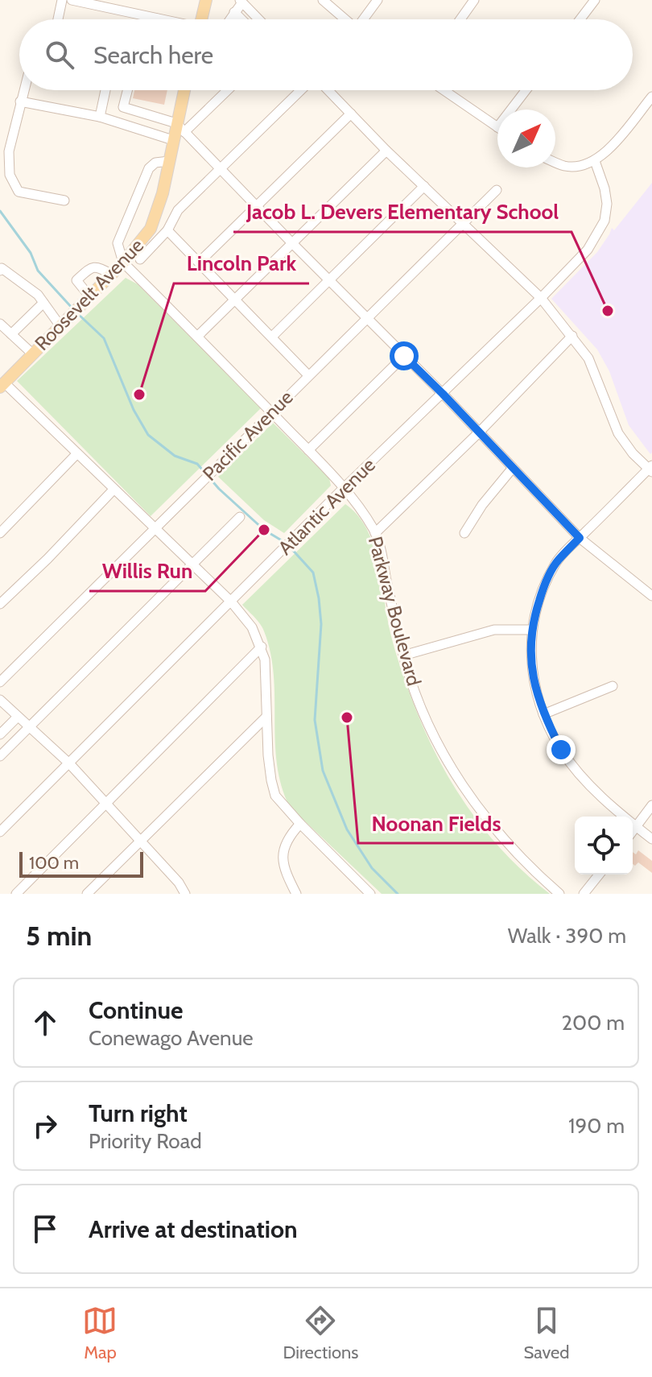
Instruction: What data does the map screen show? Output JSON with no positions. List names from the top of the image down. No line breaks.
{"streets":{"main road":["Roosevelt Avenue"],"street":["Pacific Avenue","Atlantic Avenue","Parkway Boulevard"]},"crossings":[["Roosevelt Avenue","Parkway Boulevard"],["Pacific Avenue","Parkway Boulevard"],["Atlantic Avenue","Parkway Boulevard"]],"places":["Jacob L. Devers Elementary School","Lincoln Park","Willis Run","Noonan Fields"],"scale_bar":"100 m","north":"top right","page":{"search":"Search here","scale":"100 m","heading":["5 min","Walk · 390 m"],"list":[["Continue","Conewago Avenue","200 m"],["Turn right","Priority Road","190 m"],"Arrive at destination"],"nav":["Map","Directions","Saved"]}}
